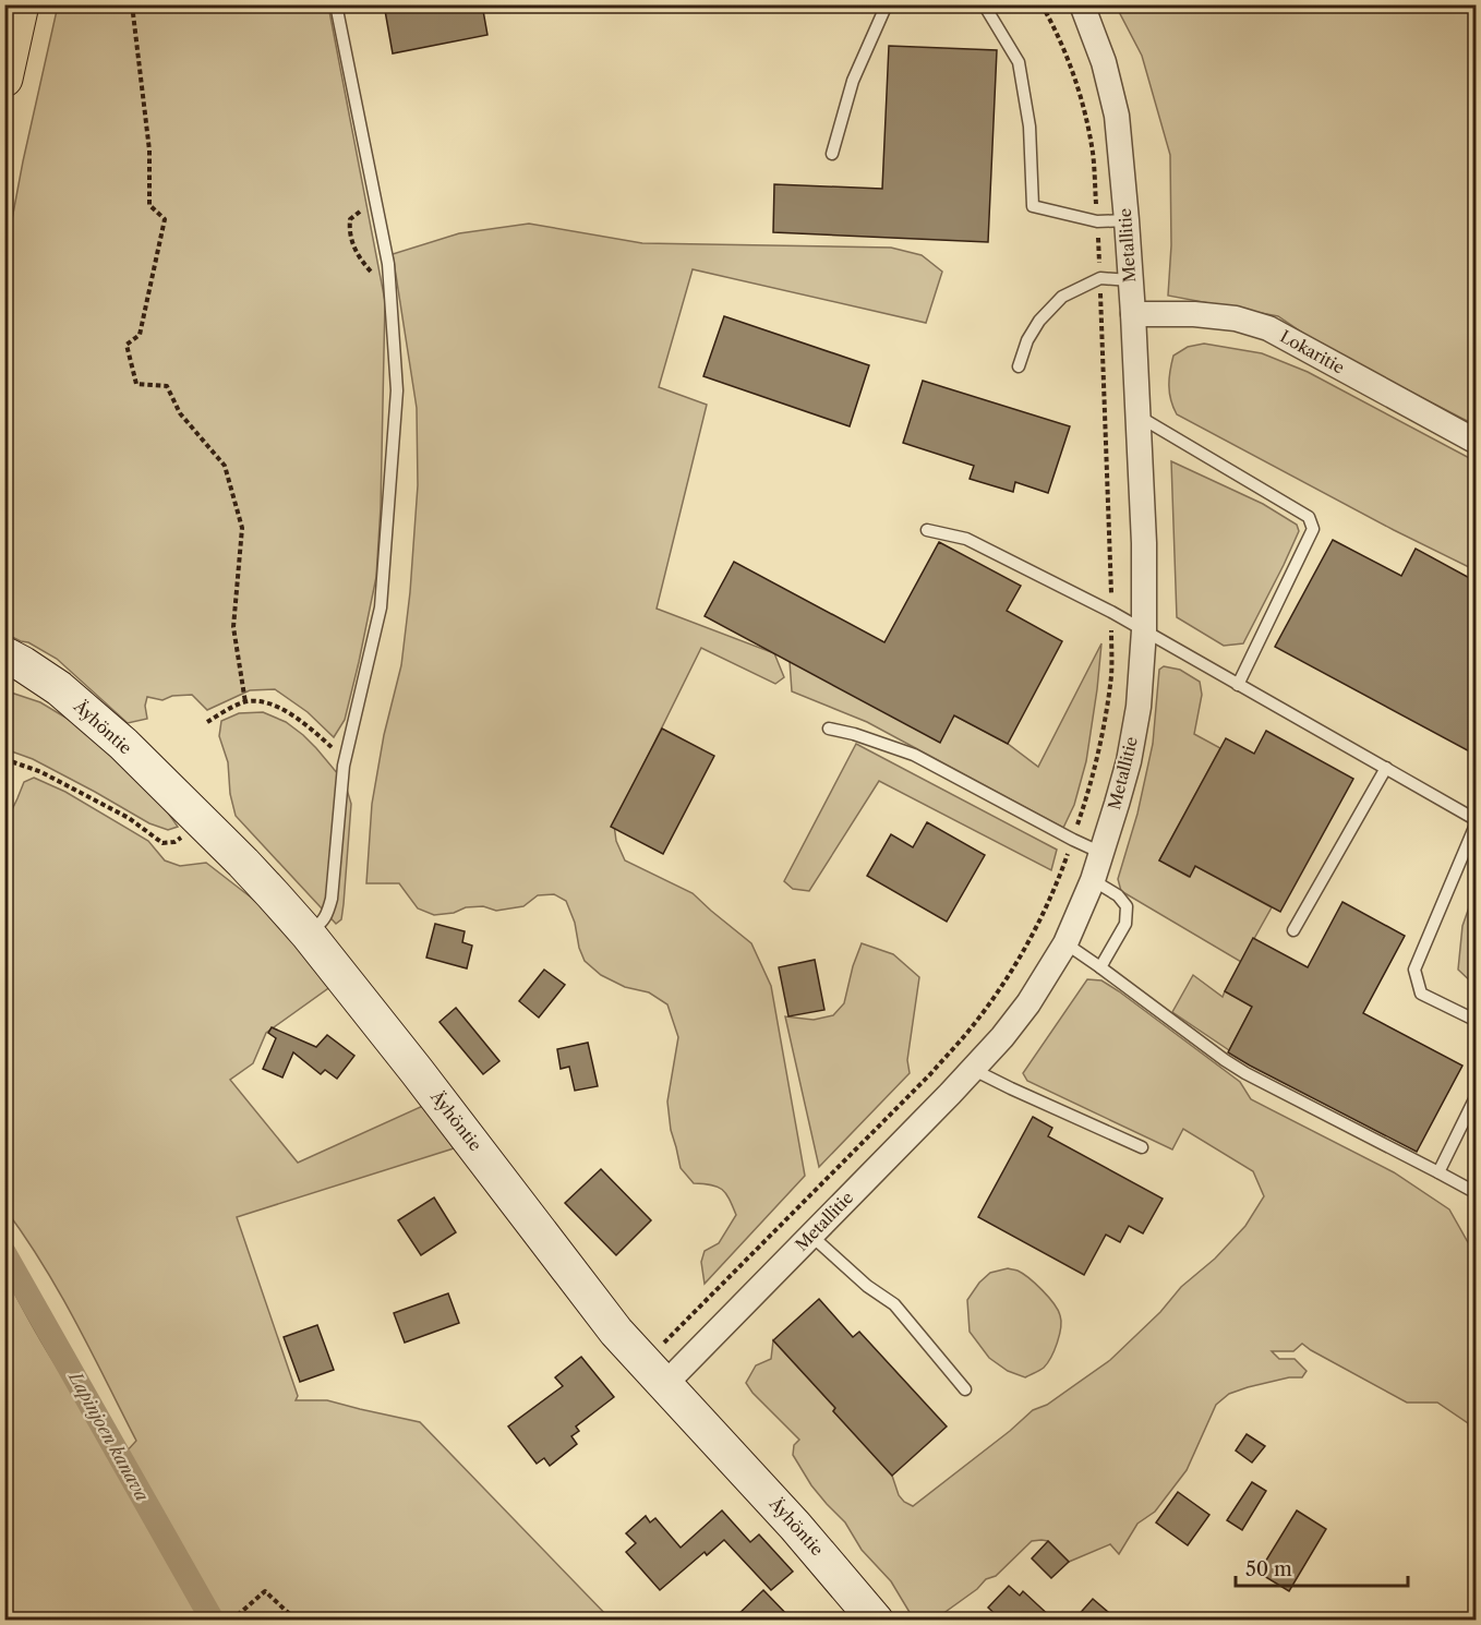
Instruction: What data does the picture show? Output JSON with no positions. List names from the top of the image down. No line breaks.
{"streets":{"main road":["Äyhöntie"],"street":["Metallitie","Lokaritie"]},"crossings":[["Metallitie","Lokaritie"],["Metallitie","Äyhöntie"]],"water":["Lapinjoen kanava"],"scale_bar":"50 m"}
